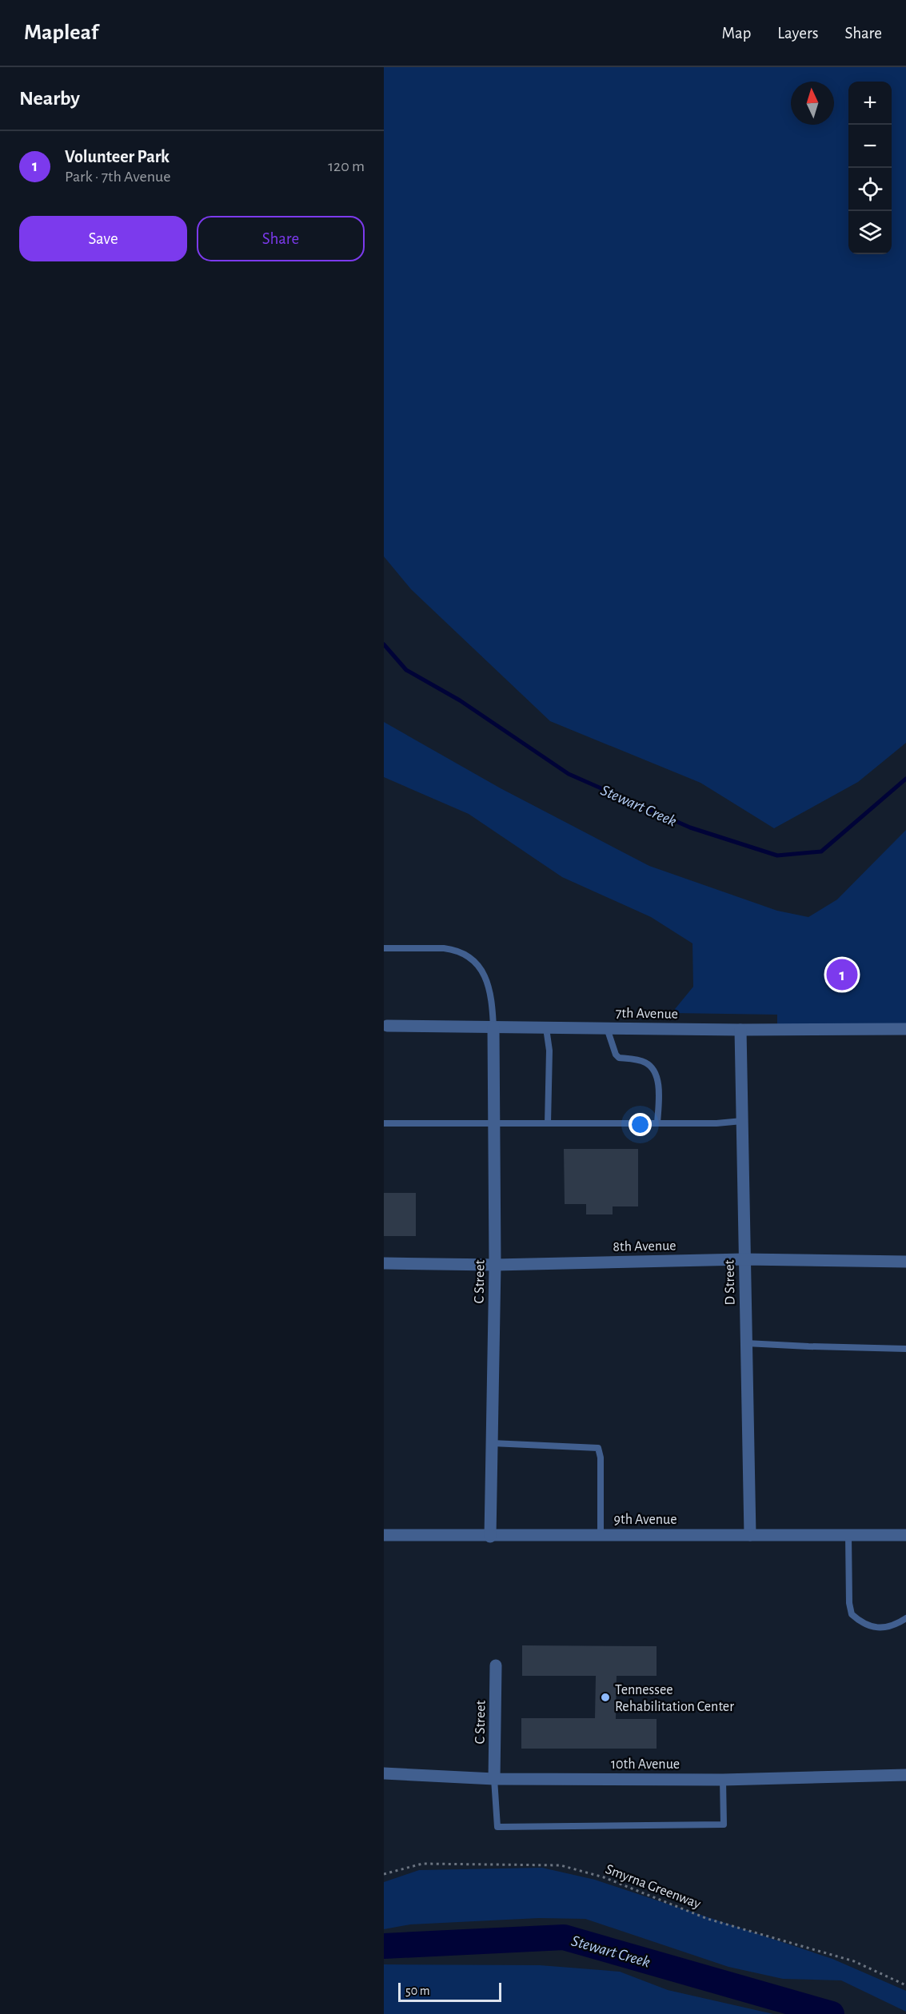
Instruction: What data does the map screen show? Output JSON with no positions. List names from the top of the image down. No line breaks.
{"streets":{"street":["7th Avenue","8th Avenue","C Street","D Street","9th Avenue","10th Avenue"],"path":["Smyrna Greenway"]},"crossings":[["7th Avenue","C Street"],["7th Avenue","D Street"],["8th Avenue","C Street"],["8th Avenue","D Street"],["C Street","9th Avenue"],["C Street","10th Avenue"],["D Street","9th Avenue"]],"water":["Stewart Creek"],"places":["Tennessee Rehabilitation Center"],"scale_bar":"50 m","north":"top","page":{"header":"Mapleaf","nav":["Map","Layers","Share"],"heading":"Nearby","map_buttons":["+","−"],"list":[{"mark":"1","name":"Volunteer Park","note":"Park · 7th Avenue","value":"120 m"}],"buttons":["Save","Share"],"pins":"1","scale":"50 m"}}
